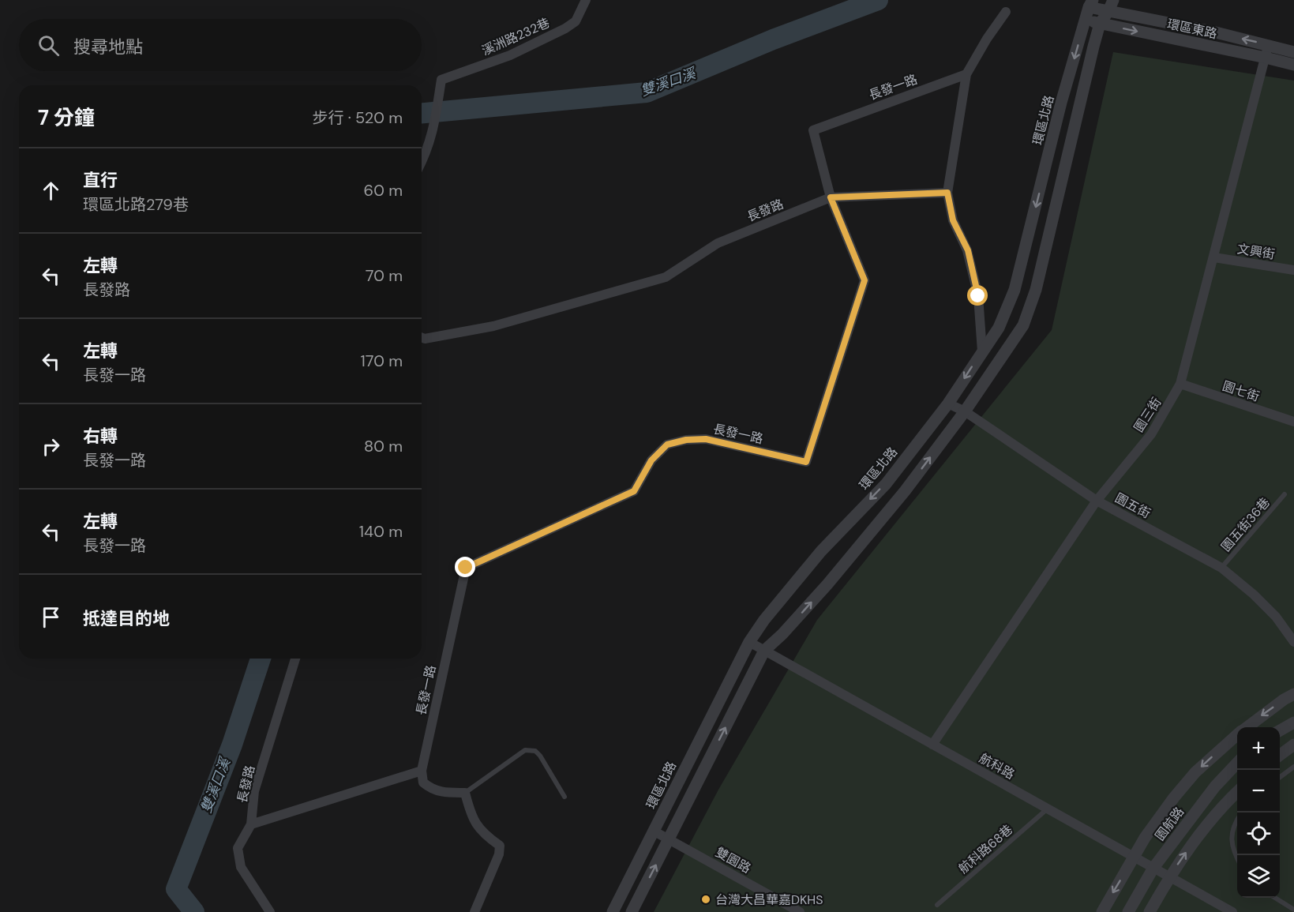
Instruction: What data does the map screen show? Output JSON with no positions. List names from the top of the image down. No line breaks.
{"streets":{"street":["環區東路","溪洲路232巷","長發一路","環區北路","長發路","文興街","園七街","園三街","園五街","航科路","園航路","雙園路"],"lane":["園五街36巷","航科路68巷"]},"crossings":[["環區東路","環區北路"],["環區東路","園三街"],["長發一路","長發路"],["環區北路","園五街"],["環區北路","航科路"],["環區北路","雙園路"],["文興街","園三街"],["園七街","園三街"],["園三街","園五街"],["園三街","航科路"],["園五街","園五街36巷"],["航科路","園航路"],["航科路","航科路68巷"]],"water":["雙溪口溪"],"places":["台灣大昌華嘉DKHS"],"page":{"search":"搜尋地點","heading":["7 分鐘","步行 · 520 m"],"list":[["直行","環區北路279巷","60 m"],["左轉","長發路","70 m"],["左轉","長發一路","170 m"],["右轉","長發一路","80 m"],["左轉","長發一路","140 m"],"抵達目的地"],"map_buttons":["+","−"]}}
